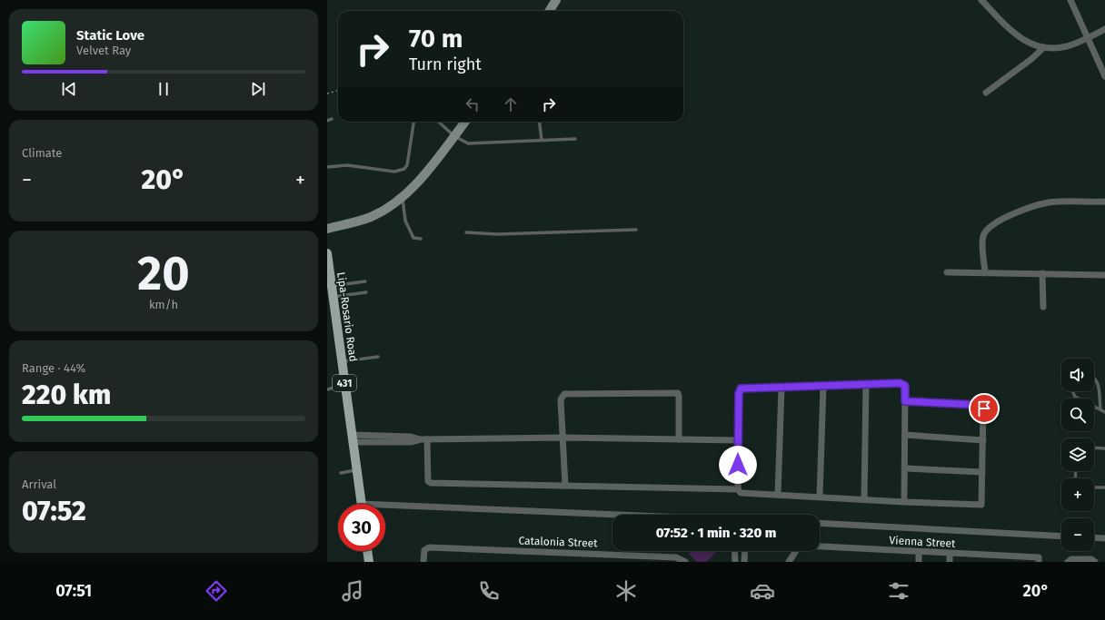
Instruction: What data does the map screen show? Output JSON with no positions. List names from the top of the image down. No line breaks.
{"streets":{"main road":["Lipa-Rosario Road","431"],"street":["Catalonia Street","Vienna Street"]},"page":{"turn":["70 m","Turn right"],"song":["Static Love","Velvet Ray"],"tile":["Climate",["20","km/h"],["Range · 44%","220 km"],["Arrival","07:52"]],"heat":["−","20°","+"],"map_buttons":["+","−"],"limit":"30","trip":"07:52 · 1 min · 320 m","tabs":["07:51","20°"]}}
